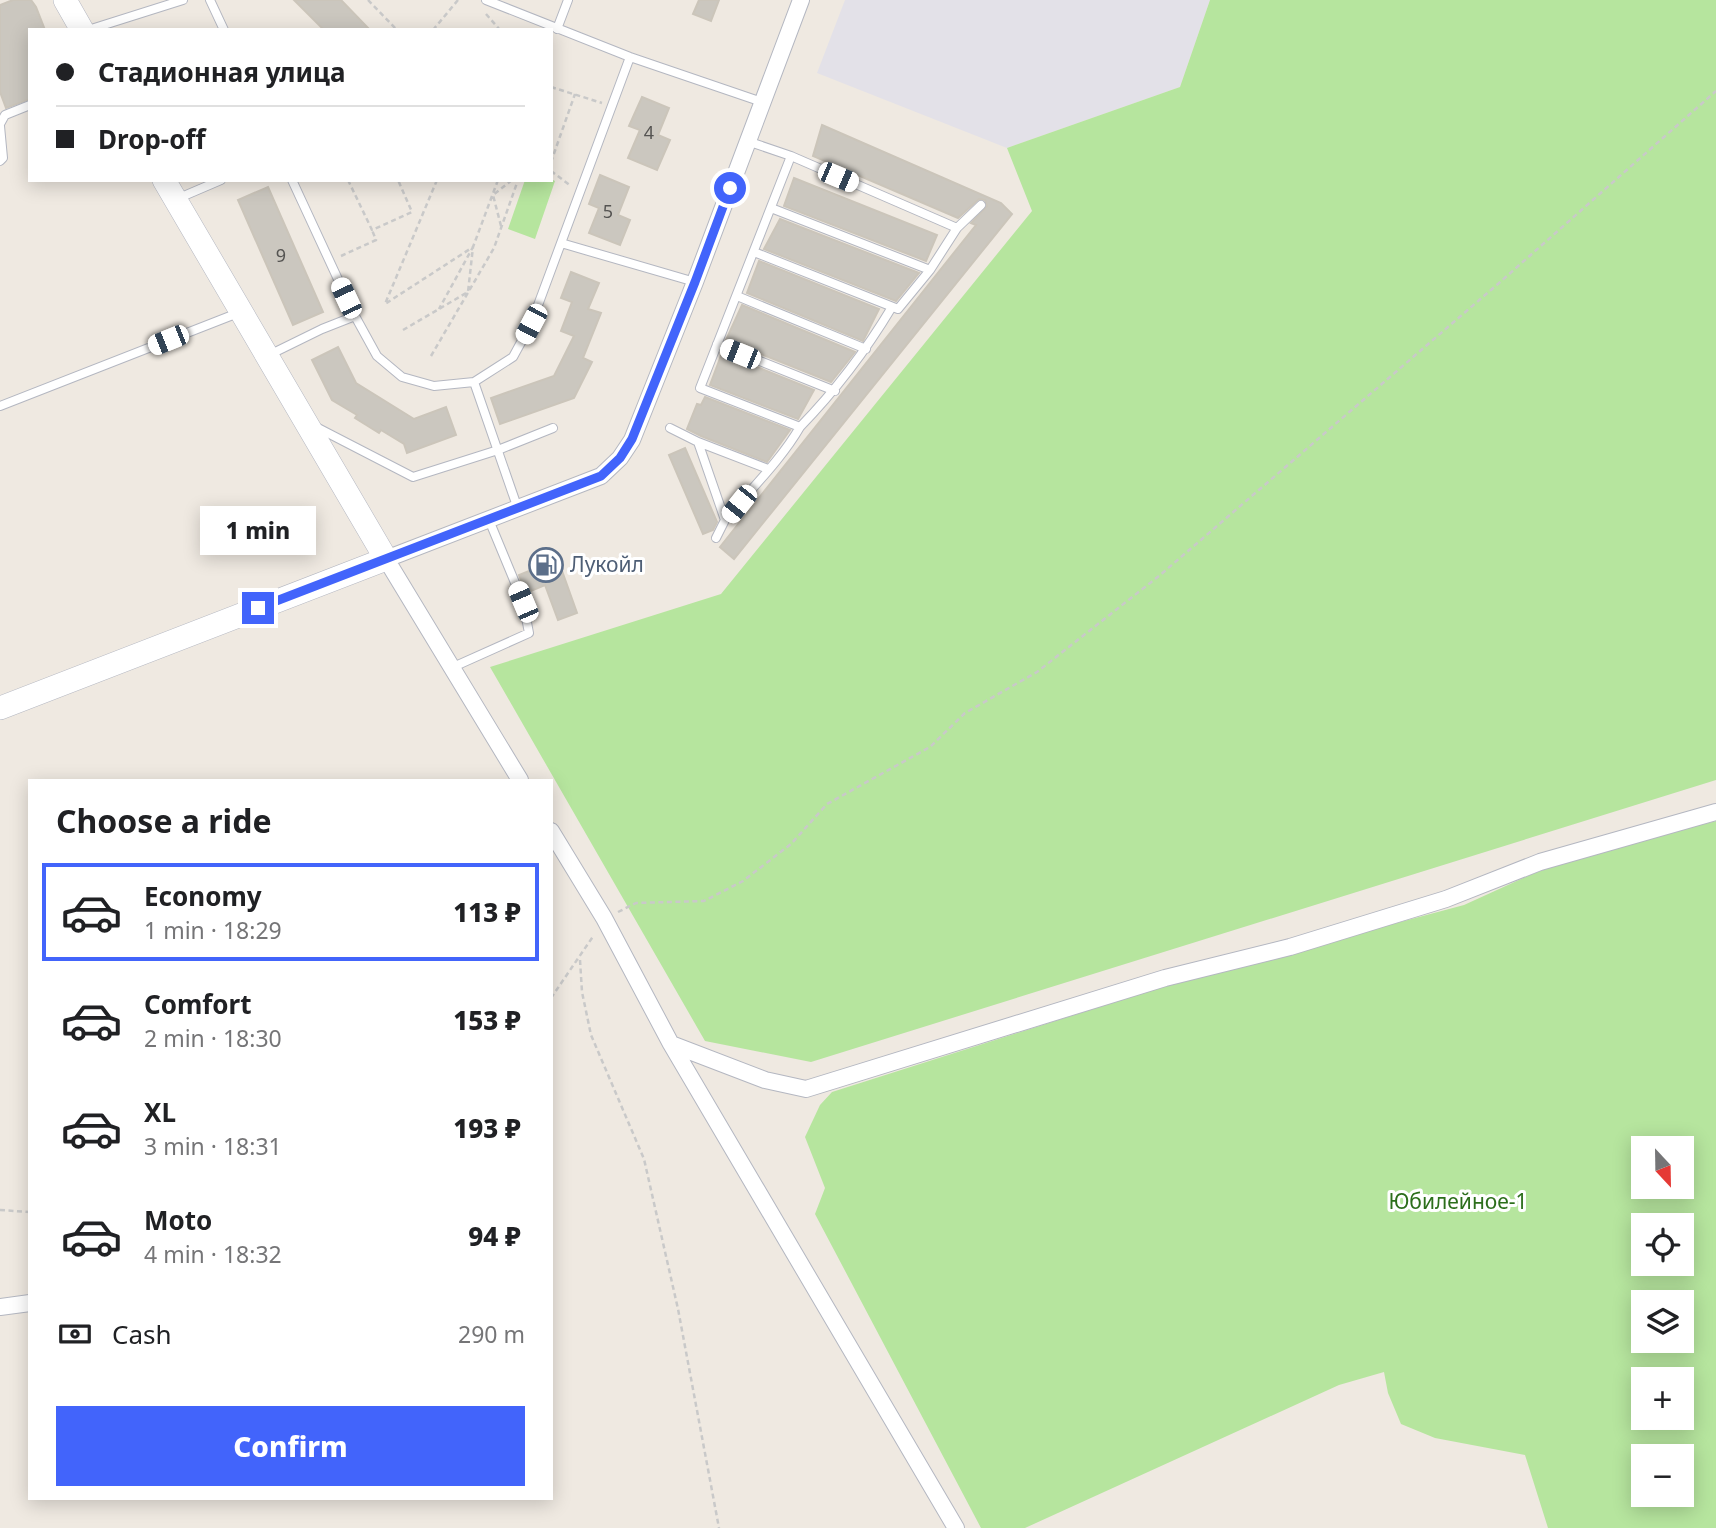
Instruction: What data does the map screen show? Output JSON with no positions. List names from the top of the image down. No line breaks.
{"parks":["Юбилейное-1"],"places":{"fuel station":["Лукойл"]},"house_numbers":["4","5","9"],"north":"bottom","page":{"banner":["Стадионная улица","Drop-off"],"bubble":"1 min","heading":"Choose a ride","list":[{"name":"Economy","note":"1 min · 18:29","value":"113 ₽"},{"name":"Comfort","note":"2 min · 18:30","value":"153 ₽"},{"name":"XL","note":"3 min · 18:31","value":"193 ₽"},{"name":"Moto","note":"4 min · 18:32","value":"94 ₽"}],"map_buttons":["+","−"],"pay":["Cash","290 m"],"buttons":"Confirm"}}
